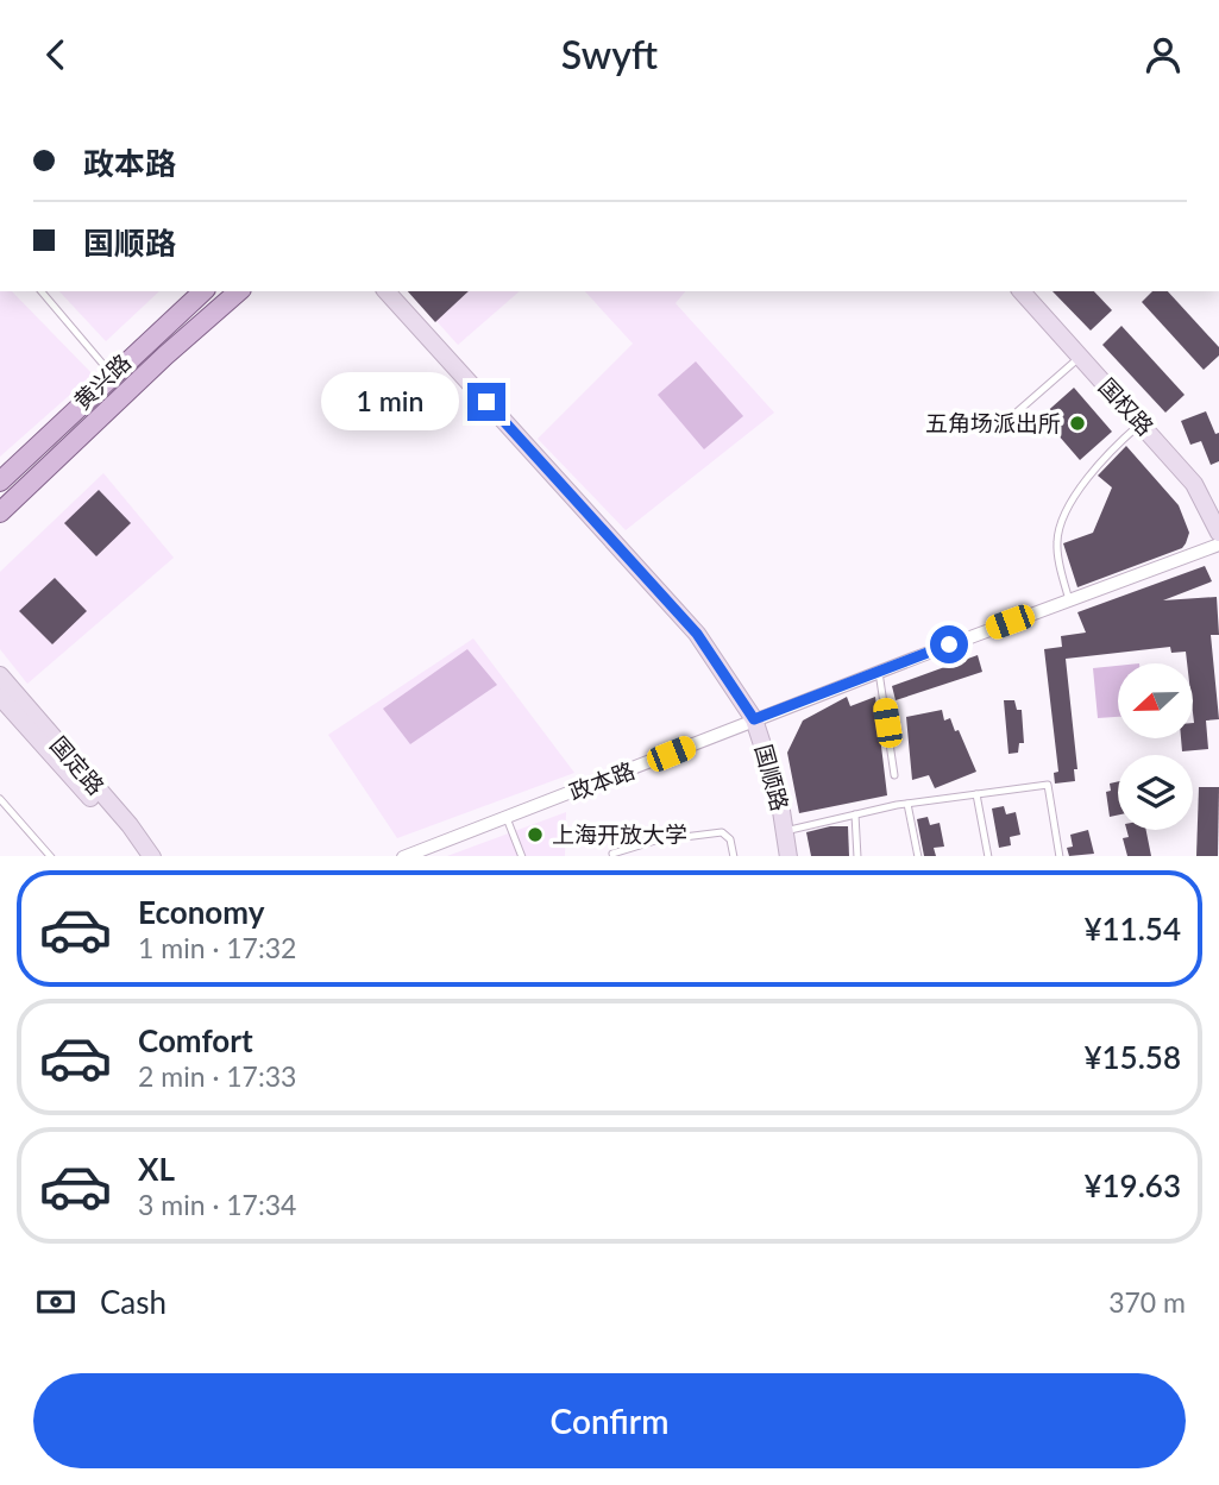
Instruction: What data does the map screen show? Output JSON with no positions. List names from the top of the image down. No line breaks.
{"streets":{"main road":["黄兴路"],"street":["国权路","国定路","国顺路","政本路"]},"crossings":[["国顺路","政本路"]],"places":["五角场派出所","上海开放大学"],"north":"left","page":{"header":"Swyft","banner":["政本路","国顺路"],"bubble":"1 min","list":[{"name":"Economy","note":"1 min · 17:32","value":"¥11.54"},{"name":"Comfort","note":"2 min · 17:33","value":"¥15.58"},{"name":"XL","note":"3 min · 17:34","value":"¥19.63"}],"pay":["Cash","370 m"],"buttons":"Confirm"}}
